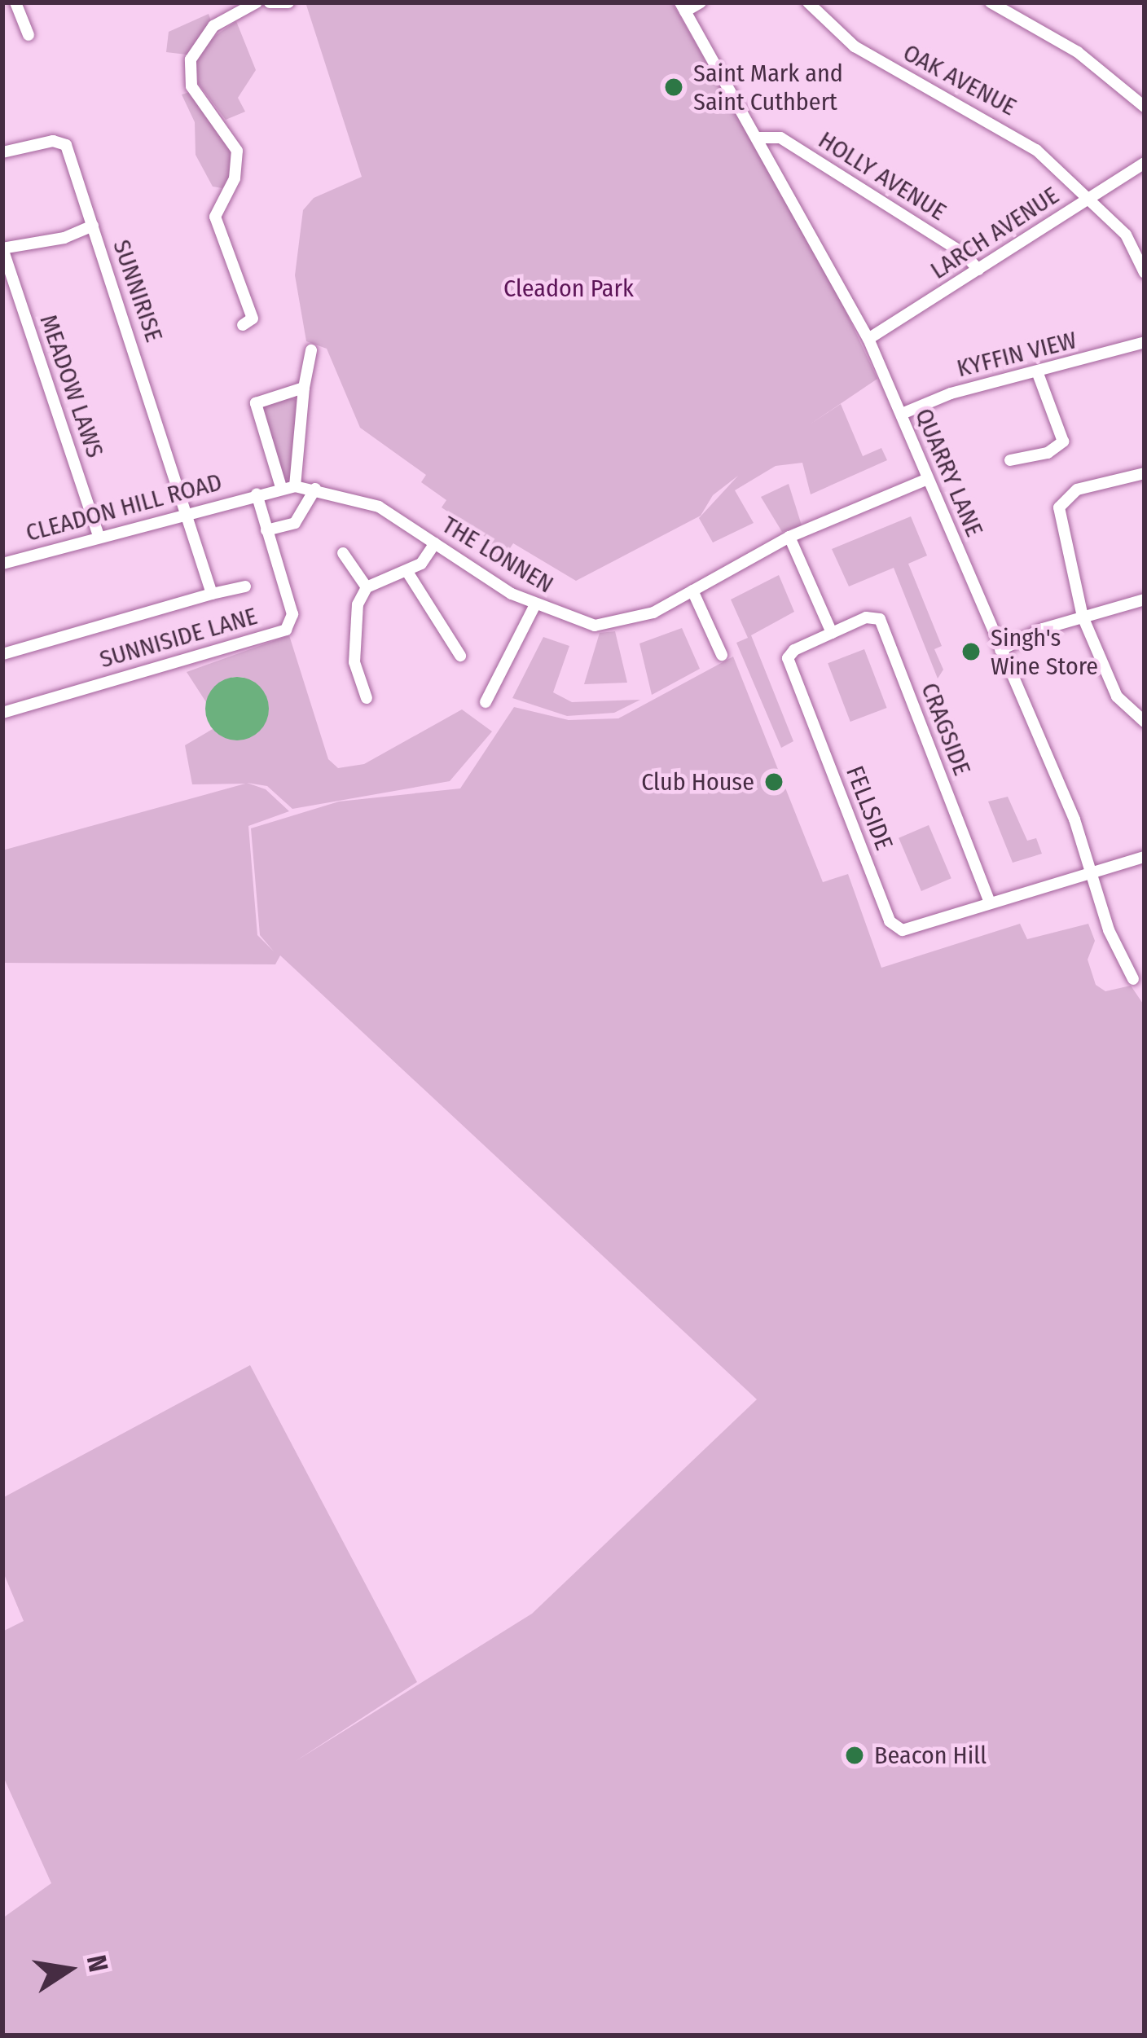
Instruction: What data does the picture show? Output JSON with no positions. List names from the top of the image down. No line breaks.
{"streets":{"street":["OAK AVENUE","HOLLY AVENUE","LARCH AVENUE","SUNNIRISE","KYFFIN VIEW","MEADOW LAWS","QUARRY LANE","CLEADON HILL ROAD","THE LONNEN","SUNNISIDE LANE","CRAGSIDE","FELLSIDE"]},"crossings":[["OAK AVENUE","LARCH AVENUE"],["HOLLY AVENUE","LARCH AVENUE"],["HOLLY AVENUE","QUARRY LANE"],["LARCH AVENUE","QUARRY LANE"],["SUNNIRISE","CLEADON HILL ROAD"],["KYFFIN VIEW","QUARRY LANE"],["MEADOW LAWS","CLEADON HILL ROAD"],["QUARRY LANE","THE LONNEN"],["CLEADON HILL ROAD","THE LONNEN"],["CLEADON HILL ROAD","SUNNISIDE LANE"],["THE LONNEN","SUNNISIDE LANE"],["CRAGSIDE","FELLSIDE"]],"parks":["Cleadon Park"],"places":["Saint Mark and Saint Cuthbert","Singh's Wine Store","Club House","Beacon Hill"],"north":"right"}
